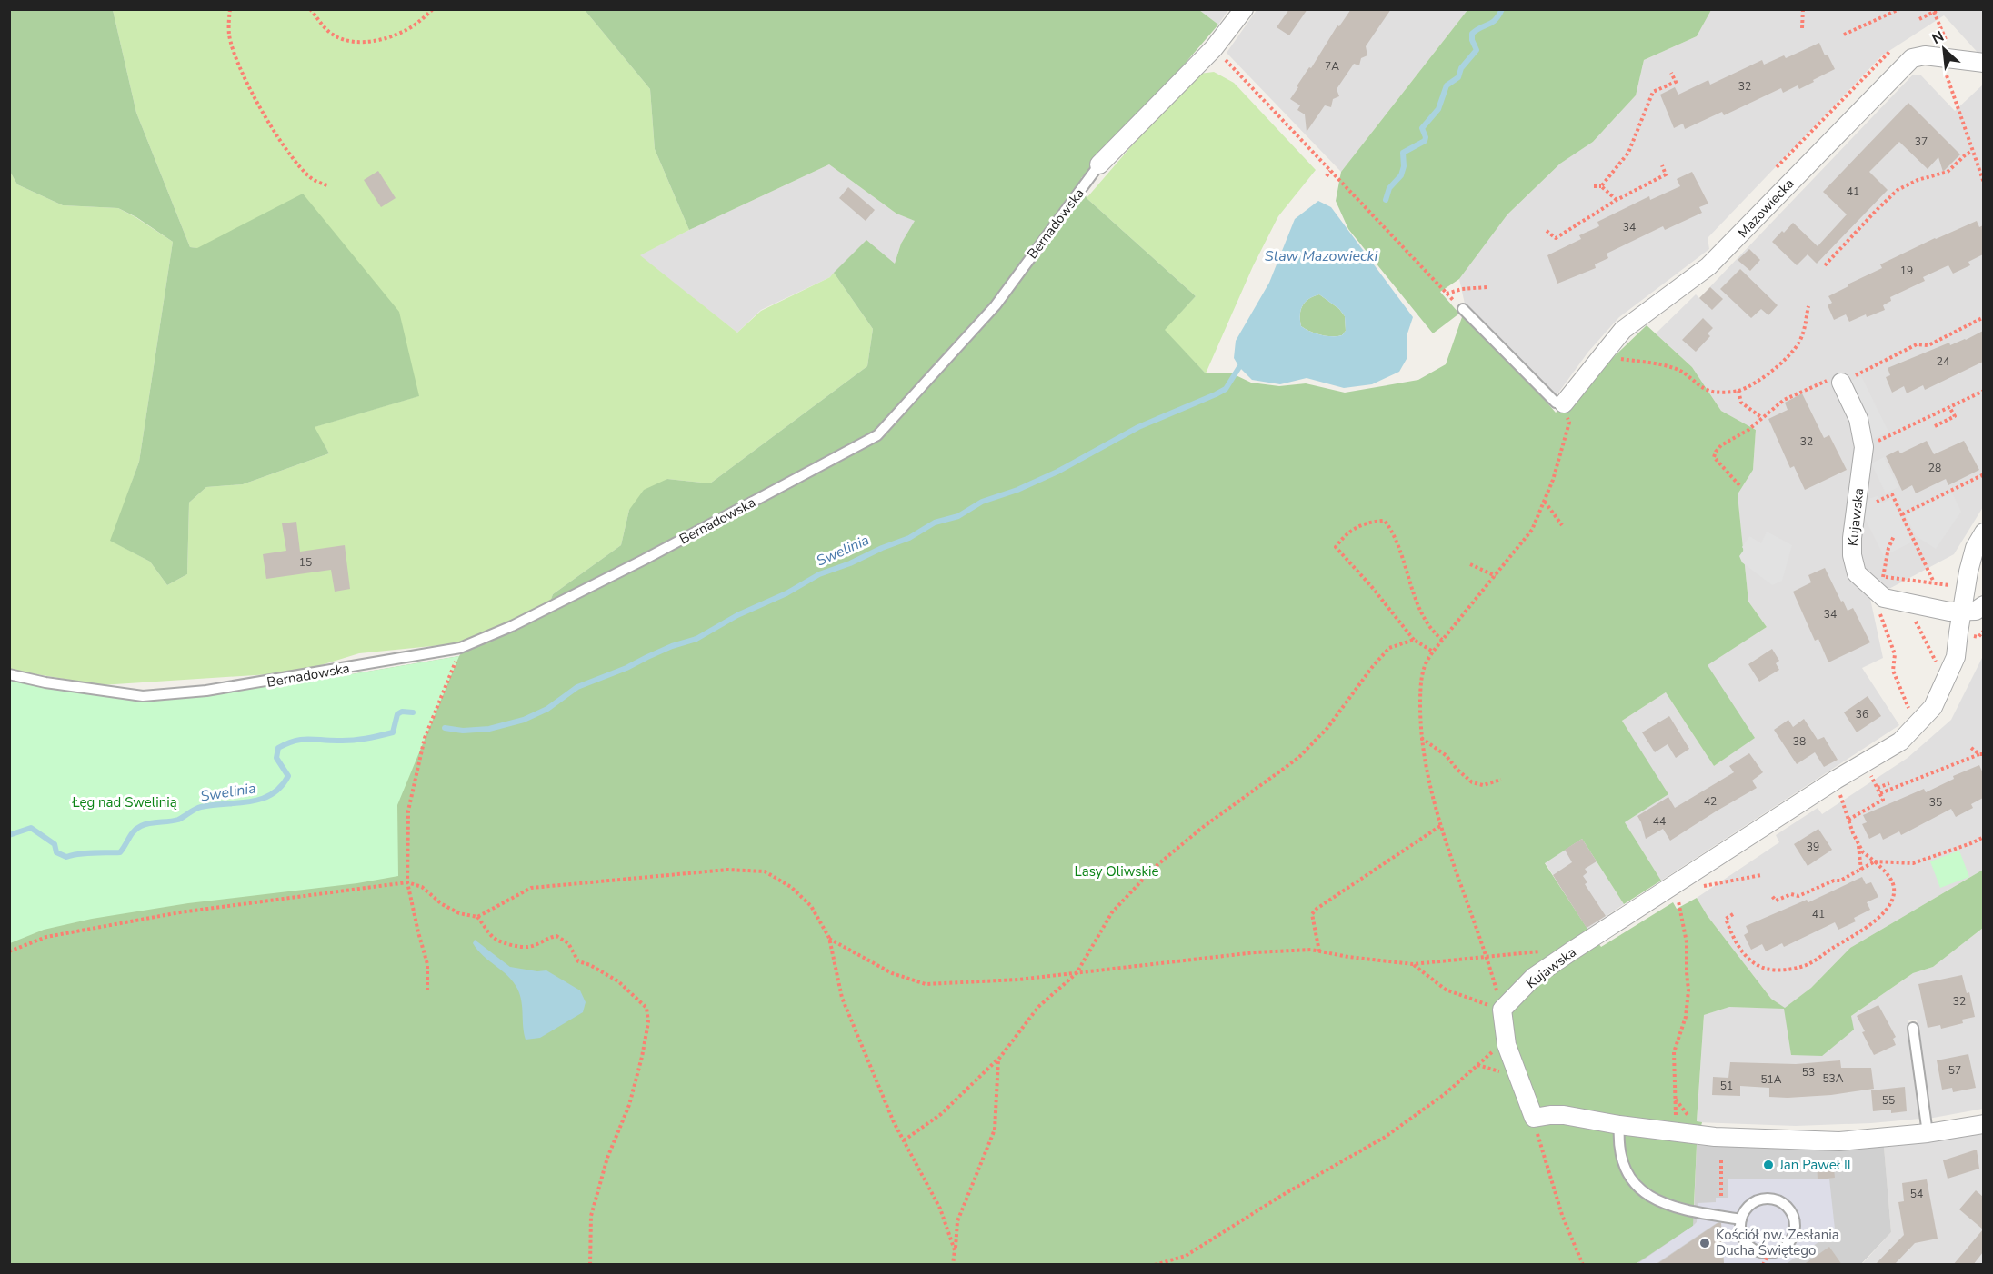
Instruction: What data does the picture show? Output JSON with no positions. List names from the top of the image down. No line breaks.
{"streets":{"street":["Mazowiecka","Bernadowska","Kujawska"]},"water":["Staw Mazowiecki","Swelinia"],"parks":["Łęg nad Swelinią","Lasy Oliwskie"],"places":["Jan Paweł II","Kościół pw. Zesłania Ducha Świętego"],"house_numbers":["7A","32","37","41","34","19","24","32","28","15","34","36","38","42","35","44","39","41","32","57","53","53A","51A","51","55","54"],"north":"top left"}
